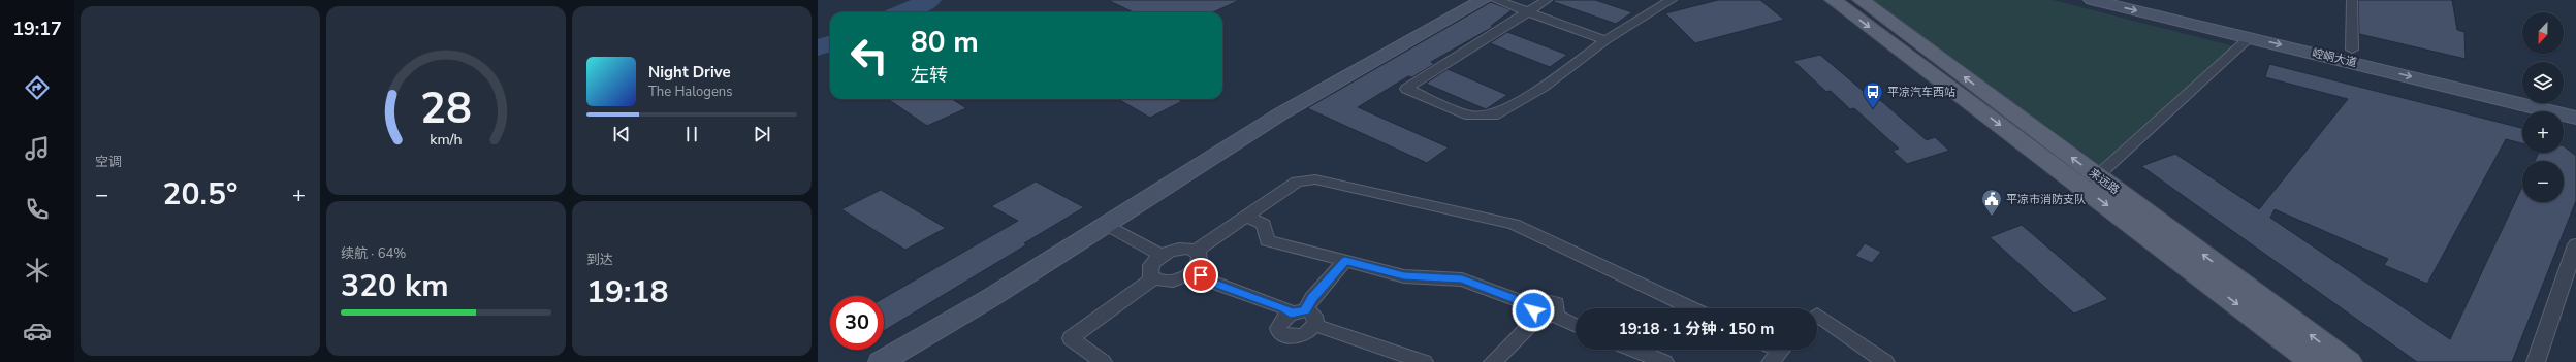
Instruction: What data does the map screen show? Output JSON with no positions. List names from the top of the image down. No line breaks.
{"streets":{"main road":["崆峒大道","来远路"]},"places":{"bus stop":["平凉汽车西站"],"public building":["平凉市消防支队"]},"north":"bottom","page":{"tabs":"19:17","tile":["空调",["续航 · 64%","320 km"],["到达","19:18"]],"map_buttons":["+","−"],"turn":["80 m","左转"],"song":["Night Drive","The Halogens"],"heat":["−","20.5°","+"],"limit":"30","trip":"19:18 · 1 分钟 · 150 m","gauge":["28","km/h"]}}
